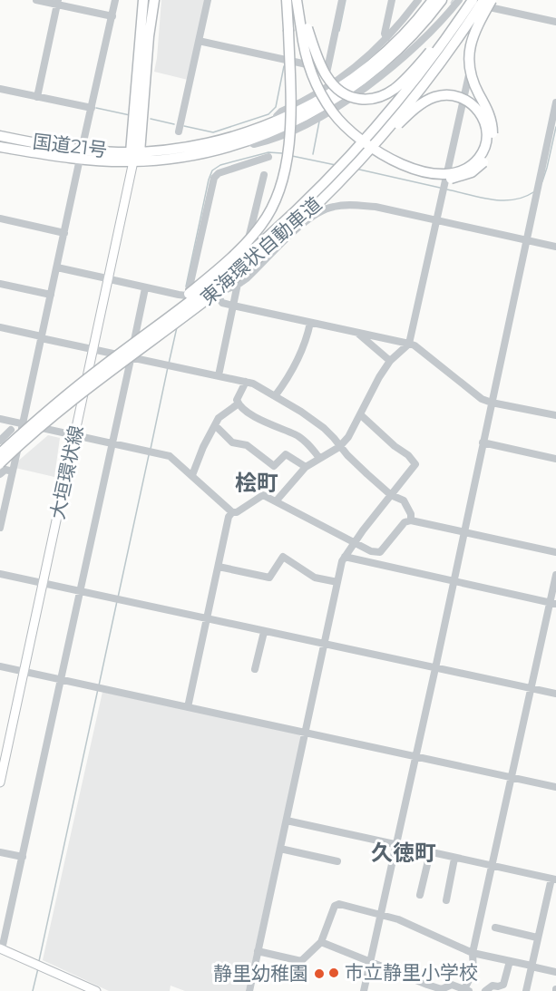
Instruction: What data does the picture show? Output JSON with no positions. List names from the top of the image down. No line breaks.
{"streets":{"highway":["国道21号","東海環状自動車道"],"main road":["大垣環状線"]},"crossings":[["国道21号","大垣環状線"]],"districts":["桧町","久徳町"],"places":["市立静里小学校","静里幼稚園"]}
